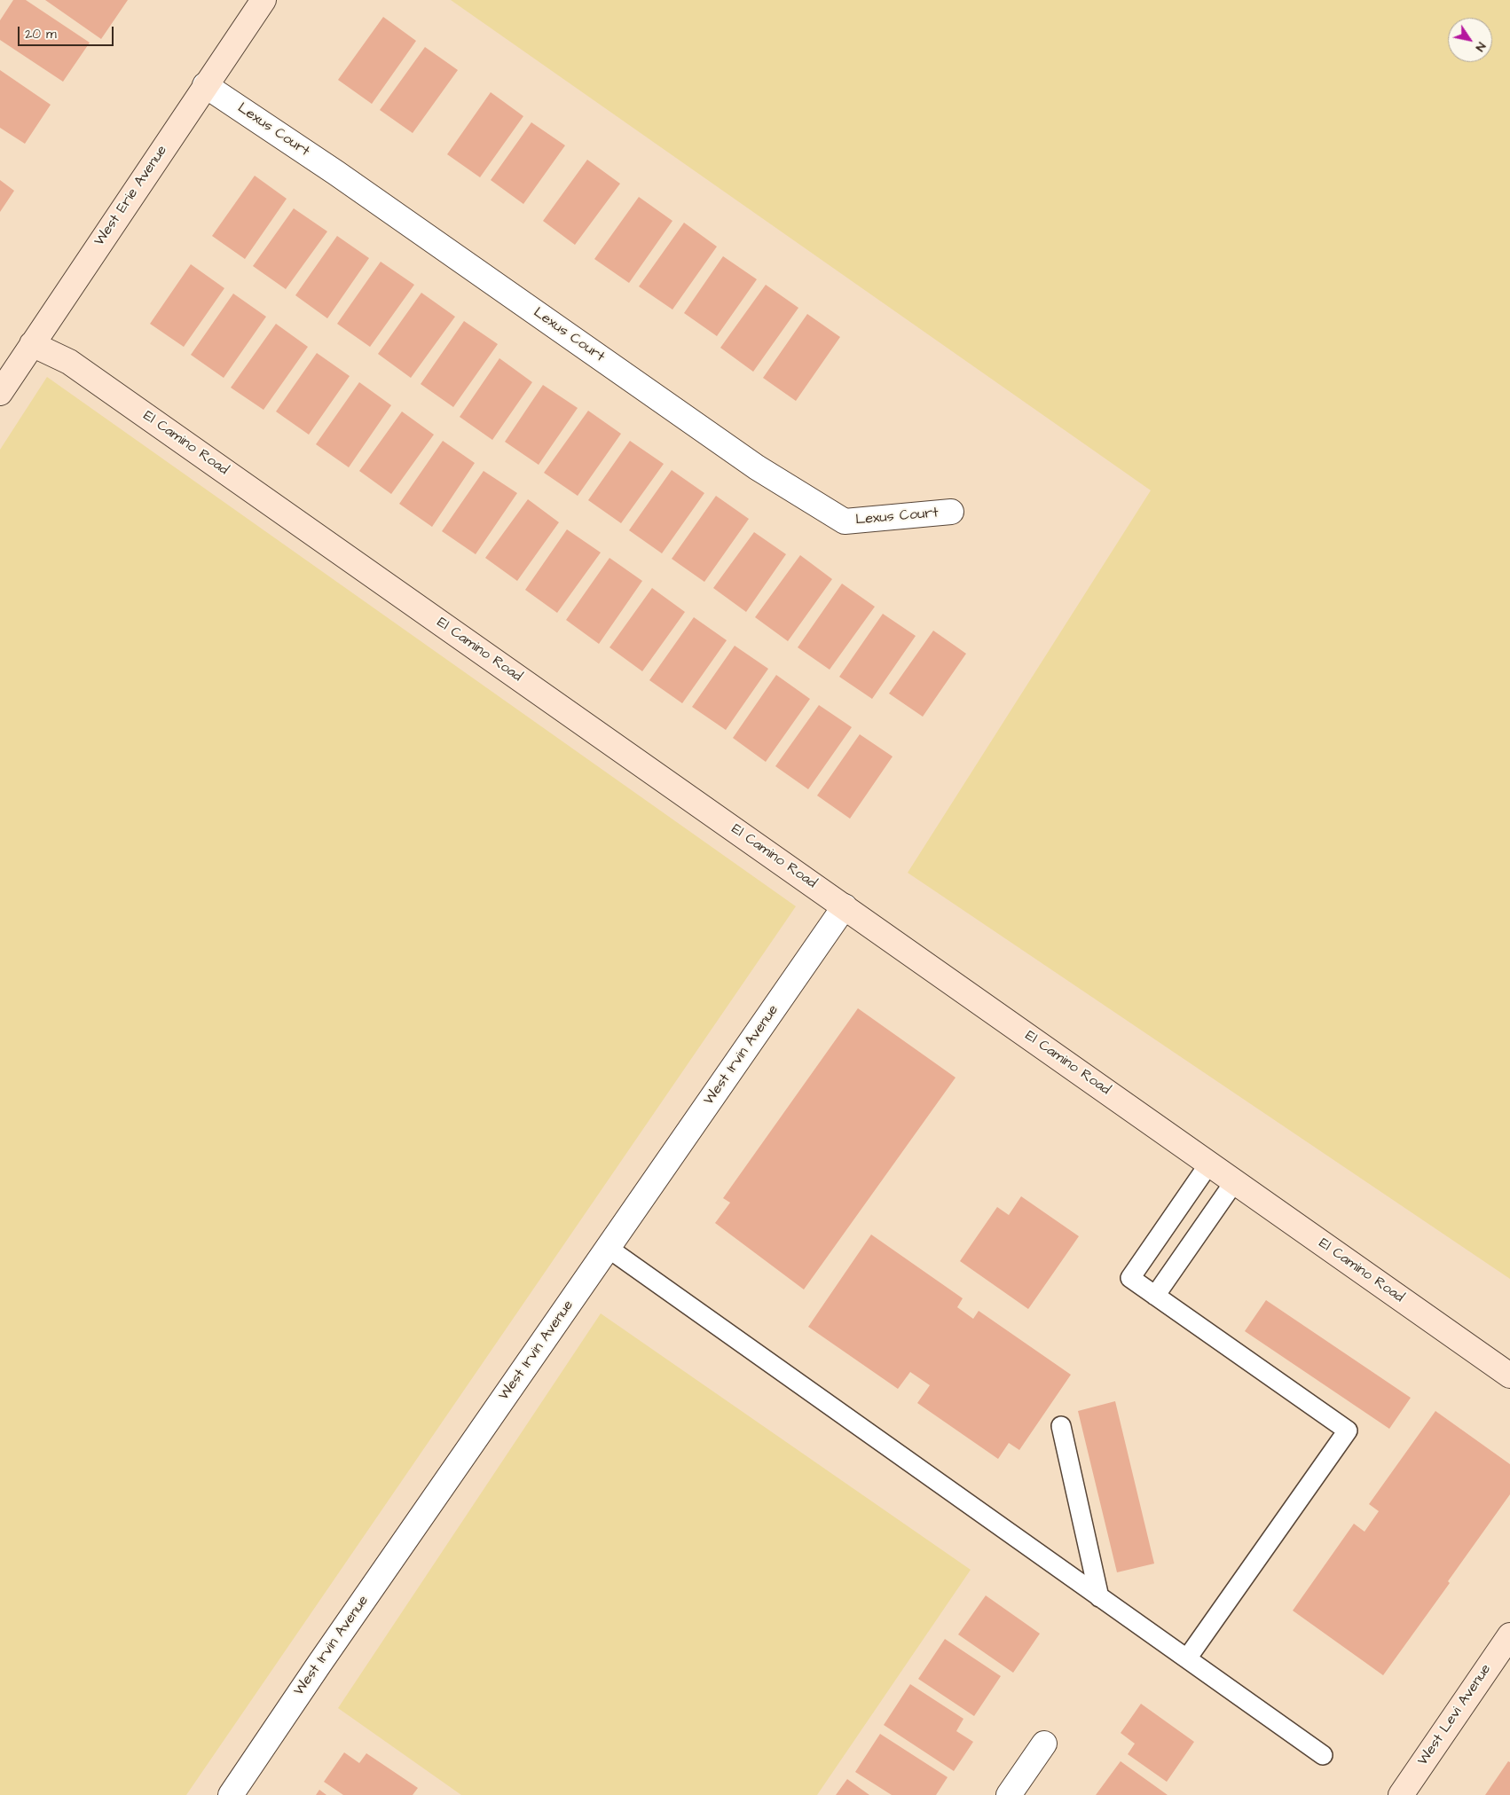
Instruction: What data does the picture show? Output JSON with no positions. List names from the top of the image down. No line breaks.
{"streets":{"street":["Lexus Court","West Erie Avenue","El Camino Road","West Irvin Avenue","West Levi Avenue"]},"crossings":[["Lexus Court","West Erie Avenue"],["West Erie Avenue","El Camino Road"],["El Camino Road","West Irvin Avenue"]],"scale_bar":"20 m","north":"bottom right"}
